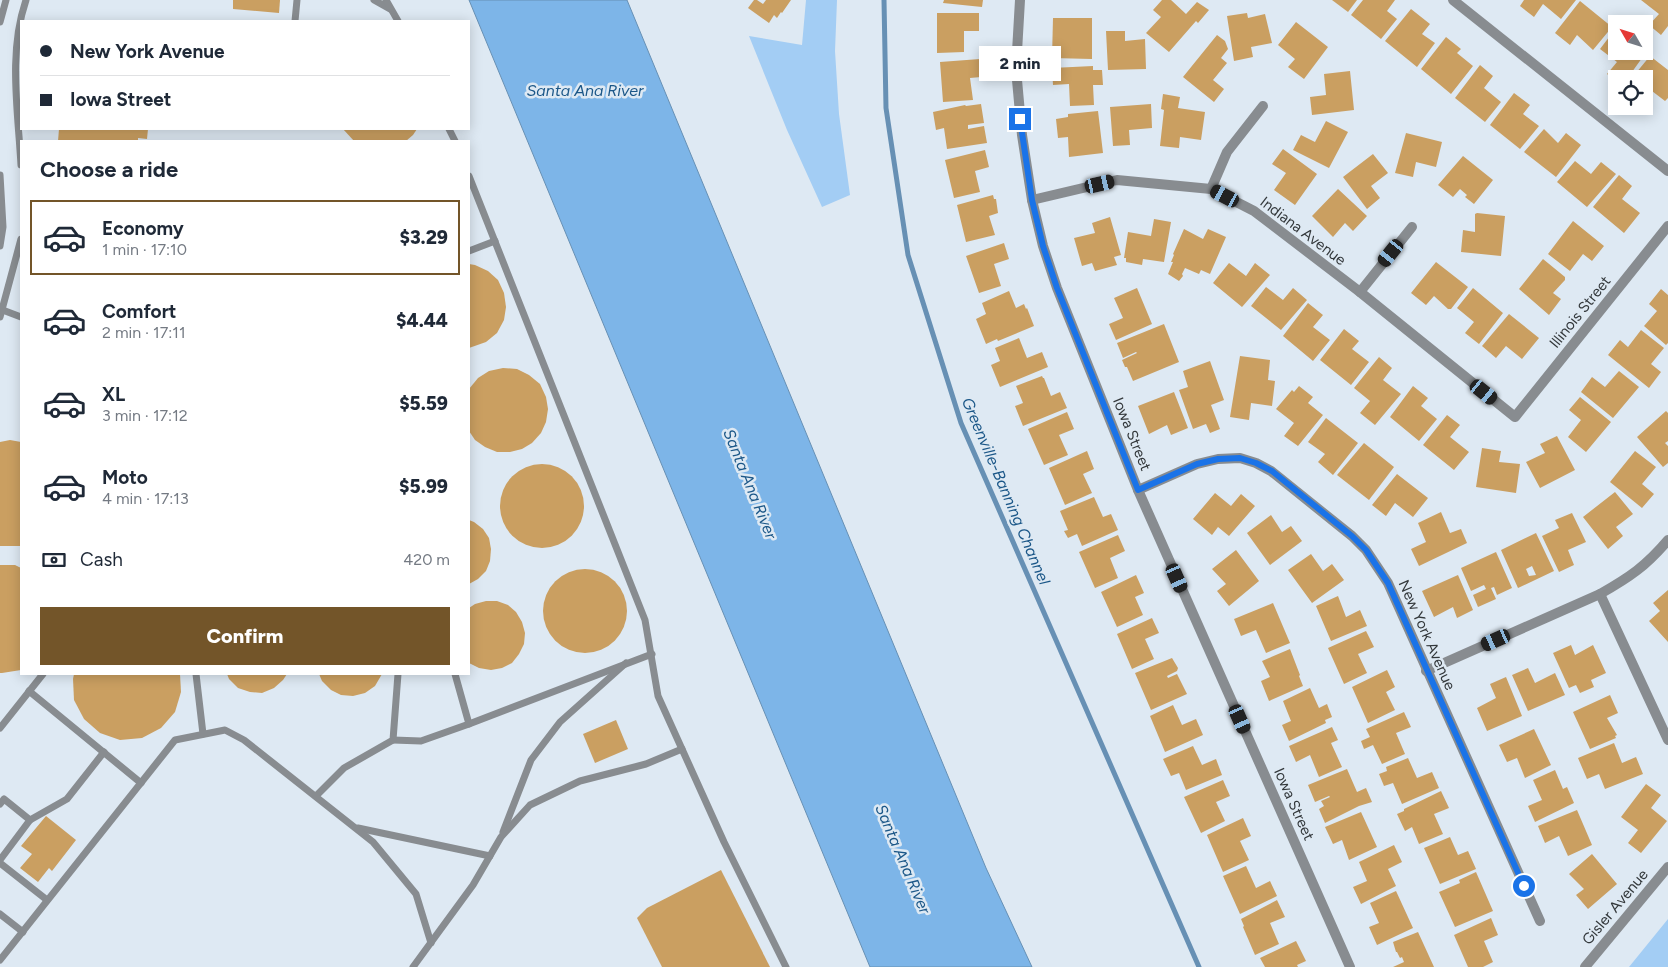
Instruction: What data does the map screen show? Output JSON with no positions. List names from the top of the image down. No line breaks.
{"streets":{"street":["Indiana Avenue","Illinois Street","Iowa Street","New York Avenue","Gisler Avenue"]},"crossings":[["Indiana Avenue","Illinois Street"],["Indiana Avenue","Iowa Street"],["Iowa Street","New York Avenue"]],"water":["Santa Ana River","Greenville-Banning Channel"],"north":"top left","page":{"banner":["New York Avenue","Iowa Street"],"bubble":"2 min","heading":"Choose a ride","list":[{"name":"Economy","note":"1 min · 17:10","value":"$3.29"},{"name":"Comfort","note":"2 min · 17:11","value":"$4.44"},{"name":"XL","note":"3 min · 17:12","value":"$5.59"},{"name":"Moto","note":"4 min · 17:13","value":"$5.99"}],"pay":["Cash","420 m"],"buttons":"Confirm"}}
